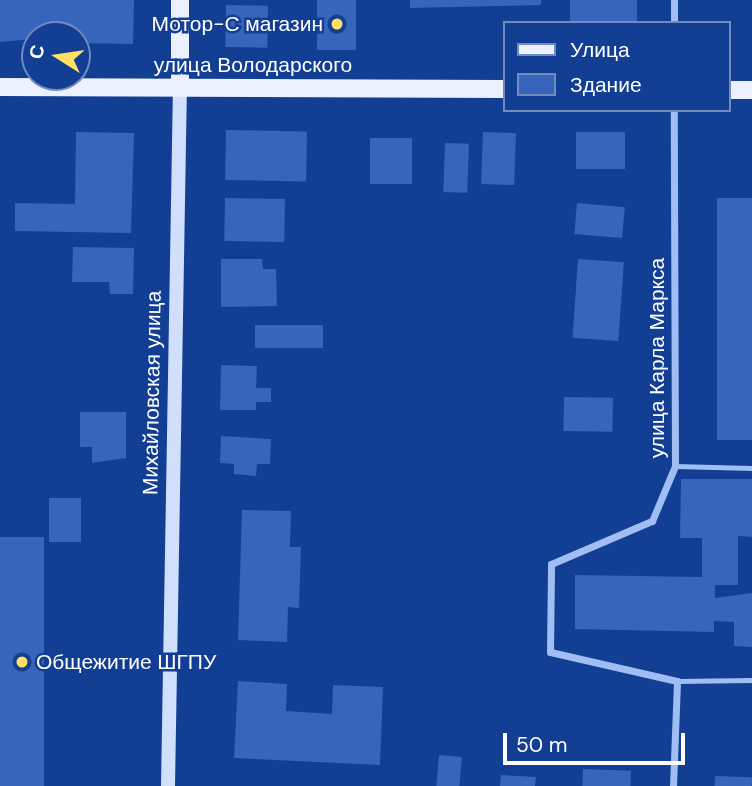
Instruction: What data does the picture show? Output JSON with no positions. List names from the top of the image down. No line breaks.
{"streets":{"main road":["улица Володарского","Михайловская улица"],"street":["улица Карла Маркса"]},"crossings":[["улица Володарского","Михайловская улица"]],"places":["Мотор-С магазин","Общежитие ШГПУ"],"legend":["Улица","Здание"],"scale_bar":"50 m","north":"left"}
